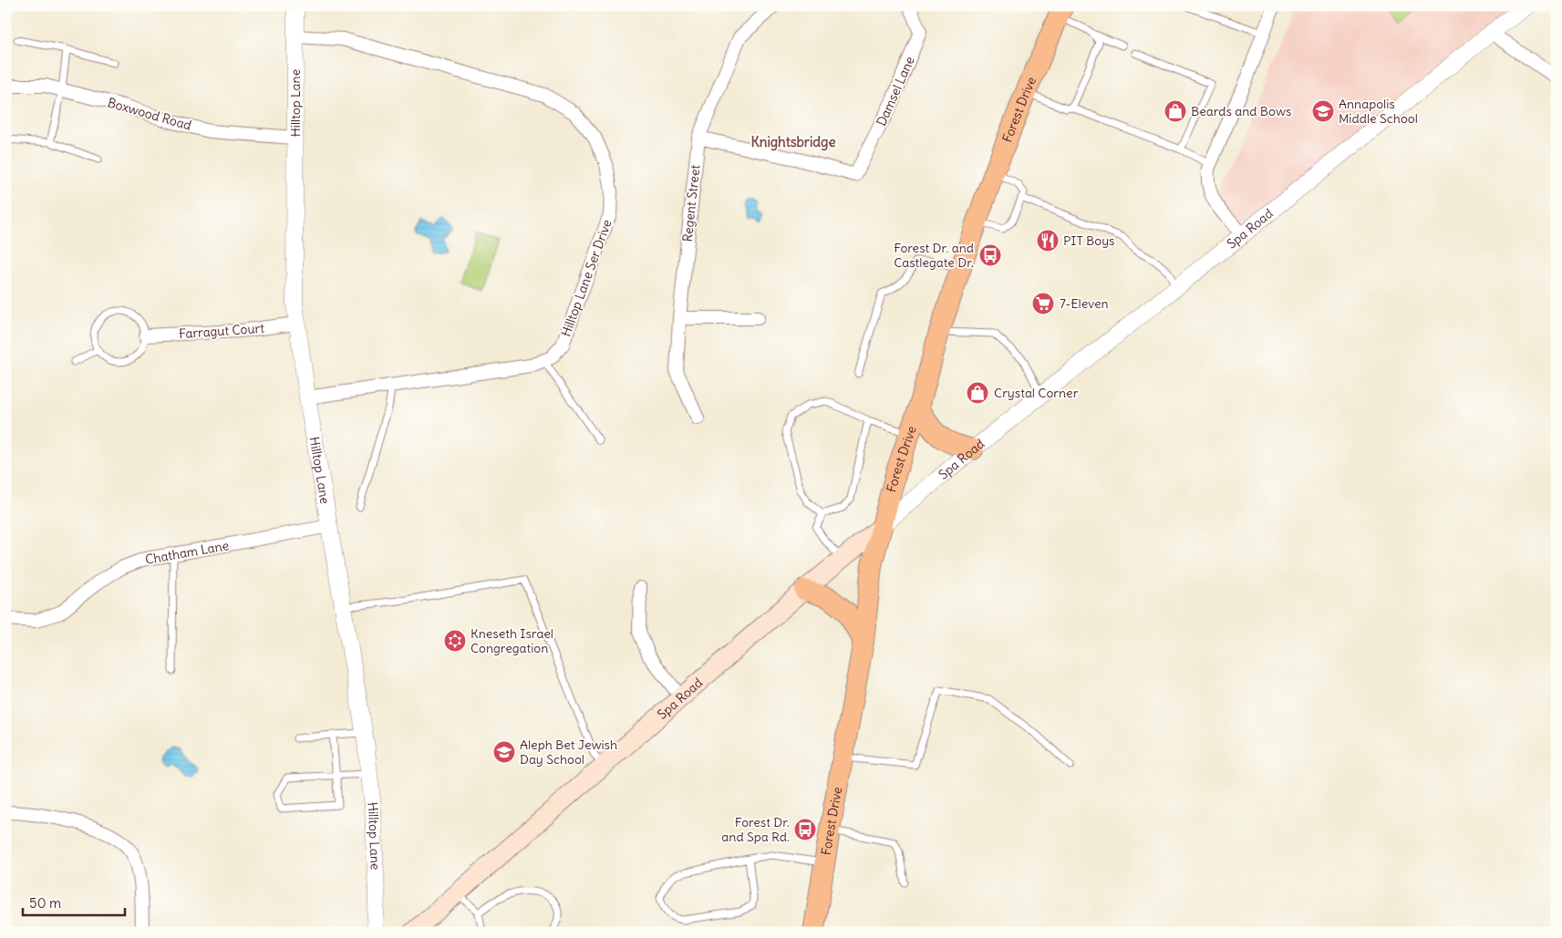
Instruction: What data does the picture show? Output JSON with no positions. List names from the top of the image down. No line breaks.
{"streets":{"main road":["Forest Drive","Spa Road"],"street":["Damsel Lane","Hilltop Lane","Boxwood Road","Regent Street","Hilltop Lane Ser Drive","Farragut Court","Chatham Lane"]},"crossings":[["Damsel Lane","Regent Street"],["Hilltop Lane","Boxwood Road"],["Hilltop Lane","Hilltop Lane Ser Drive"],["Hilltop Lane","Farragut Court"],["Hilltop Lane","Chatham Lane"],["Forest Drive","Spa Road"]],"districts":["Knightsbridge"],"places":{"shop":["Beards and Bows","Crystal Corner"],"school or university":["Annapolis Middle School","Aleph Bet Jewish Day School"],"restaurant":["PIT Boys"],"bus stop":["Forest Dr. and Castlegate Dr.","Forest Dr. and Spa Rd."],"supermarket":["7-Eleven"],"synagogue":["Kneseth Israel Congregation"]},"scale_bar":"50 m"}
